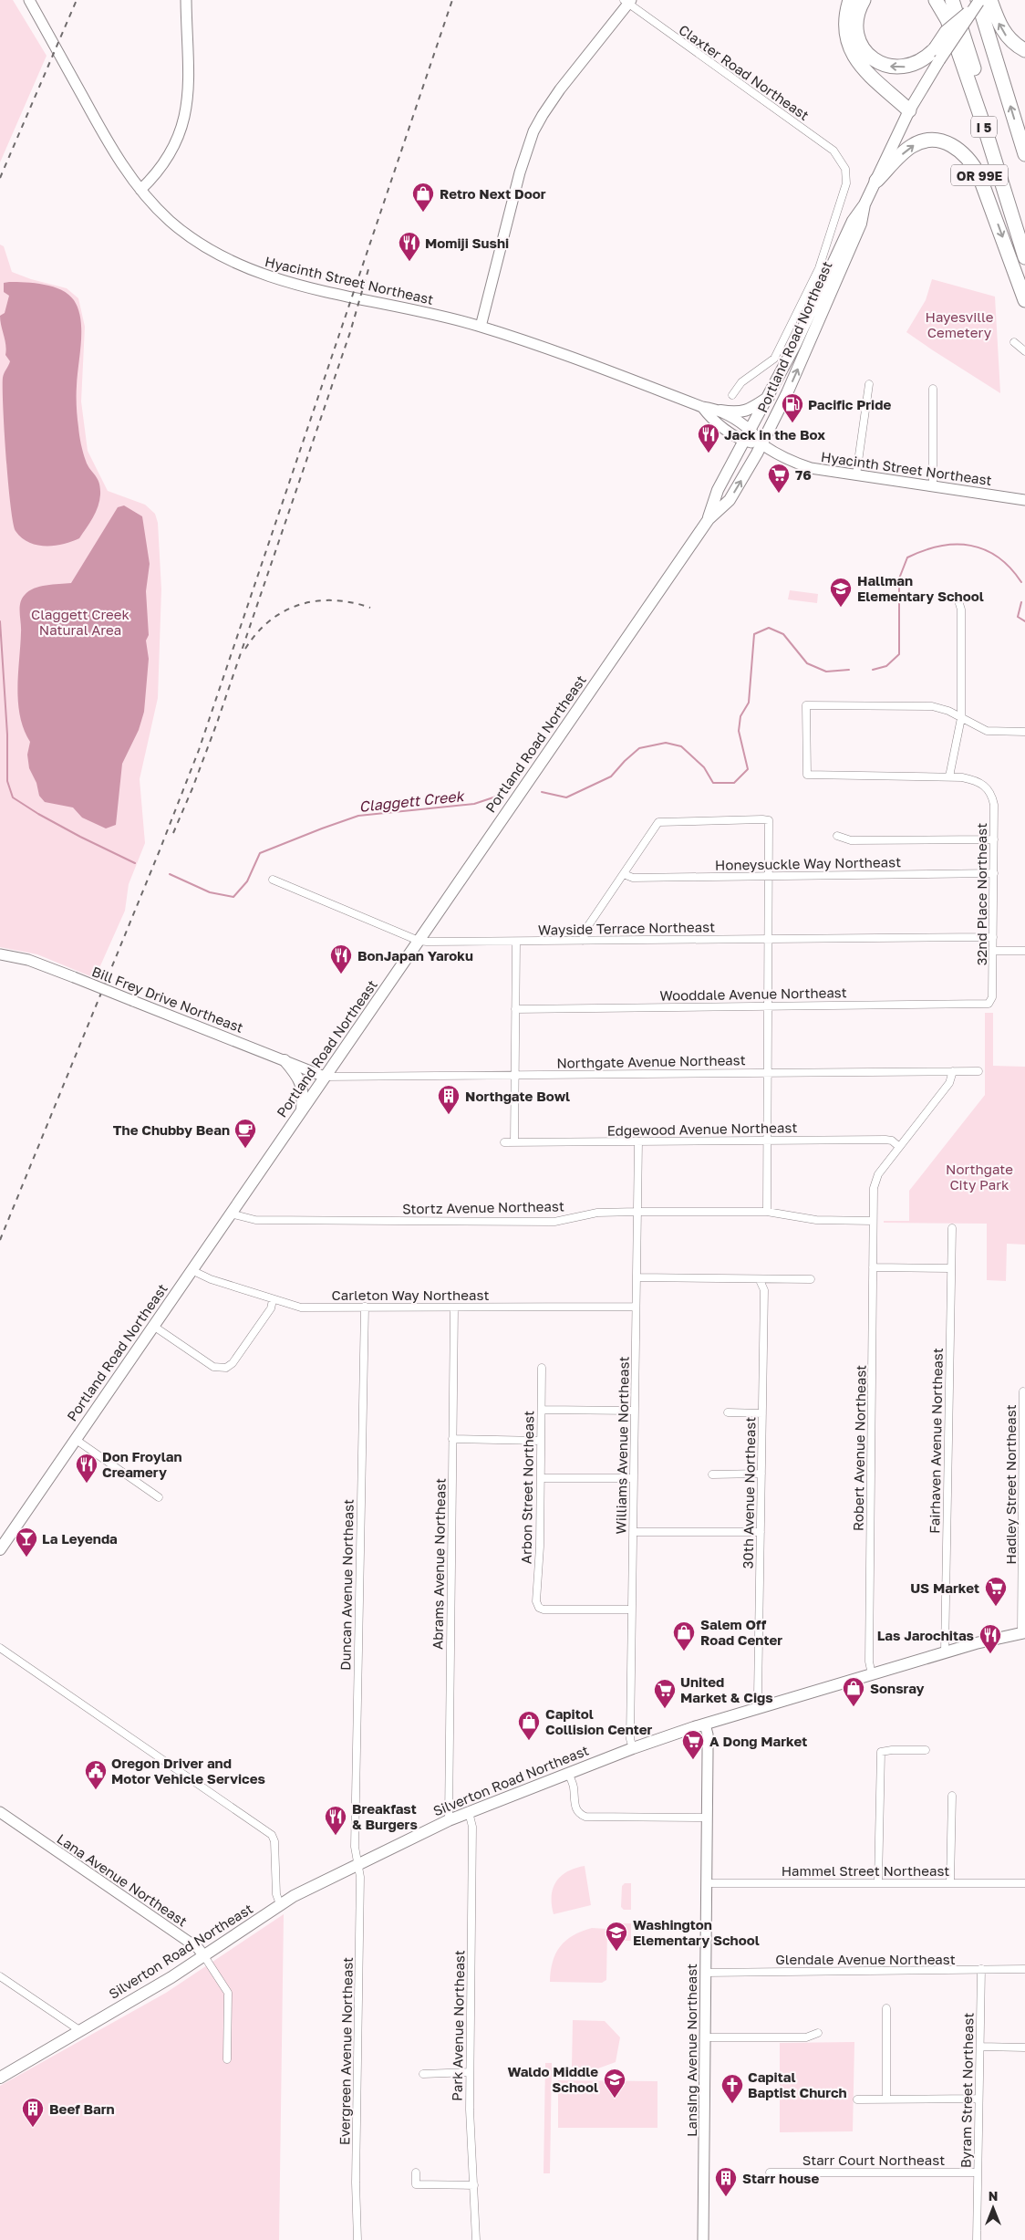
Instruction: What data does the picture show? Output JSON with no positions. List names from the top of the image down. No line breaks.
{"streets":{"highway":["I 5","OR 99E"],"main road":["Portland Road Northeast","Silverton Road Northeast"],"street":["Claxter Road Northeast","Hyacinth Street Northeast","Honeysuckle Way Northeast","32nd Place Northeast","Wayside Terrace Northeast","Wooddale Avenue Northeast","Bill Frey Drive Northeast","Northgate Avenue Northeast","Edgewood Avenue Northeast","Stortz Avenue Northeast","Carleton Way Northeast","Fairhaven Avenue Northeast","Williams Avenue Northeast","Robert Avenue Northeast","Hadley Street Northeast","Arbon Street Northeast","30th Avenue Northeast","Abrams Avenue Northeast","Duncan Avenue Northeast","Hammel Street Northeast","Lana Avenue Northeast","Glendale Avenue Northeast","Park Avenue Northeast","Lansing Avenue Northeast","Evergreen Avenue Northeast","Byram Street Northeast","Starr Court Northeast"]},"crossings":[["OR 99E","Portland Road Northeast"],["Hyacinth Street Northeast","Portland Road Northeast"],["Portland Road Northeast","Wayside Terrace Northeast"],["Portland Road Northeast","Bill Frey Drive Northeast"],["Portland Road Northeast","Northgate Avenue Northeast"],["Portland Road Northeast","Stortz Avenue Northeast"],["Portland Road Northeast","Carleton Way Northeast"],["Honeysuckle Way Northeast","32nd Place Northeast"],["32nd Place Northeast","Wayside Terrace Northeast"],["32nd Place Northeast","Wooddale Avenue Northeast"],["Bill Frey Drive Northeast","Northgate Avenue Northeast"],["Northgate Avenue Northeast","Robert Avenue Northeast"],["Edgewood Avenue Northeast","Williams Avenue Northeast"],["Edgewood Avenue Northeast","Robert Avenue Northeast"],["Stortz Avenue Northeast","Williams Avenue Northeast"],["Stortz Avenue Northeast","Robert Avenue Northeast"],["Carleton Way Northeast","Williams Avenue Northeast"],["Carleton Way Northeast","Abrams Avenue Northeast"],["Carleton Way Northeast","Duncan Avenue Northeast"],["Fairhaven Avenue Northeast","Silverton Road Northeast"],["Williams Avenue Northeast","Arbon Street Northeast"],["Williams Avenue Northeast","Silverton Road Northeast"],["Robert Avenue Northeast","Silverton Road Northeast"],["Hadley Street Northeast","Silverton Road Northeast"],["30th Avenue Northeast","Silverton Road Northeast"],["Abrams Avenue Northeast","Silverton Road Northeast"],["Duncan Avenue Northeast","Silverton Road Northeast"],["Duncan Avenue Northeast","Evergreen Avenue Northeast"],["Silverton Road Northeast","Lana Avenue Northeast"],["Silverton Road Northeast","Park Avenue Northeast"],["Silverton Road Northeast","Lansing Avenue Northeast"],["Silverton Road Northeast","Evergreen Avenue Northeast"],["Hammel Street Northeast","Lansing Avenue Northeast"],["Glendale Avenue Northeast","Lansing Avenue Northeast"],["Glendale Avenue Northeast","Byram Street Northeast"],["Byram Street Northeast","Starr Court Northeast"]],"water":["Claggett Creek"],"parks":["Hayesville Cemetery","Claggett Creek Natural Area","Northgate City Park"],"places":{"shop":["Retro Next Door","Salem Off Road Center","Sonsray","Capitol Collision Center"],"restaurant":["Momiji Sushi","Jack in the Box","BonJapan Yaroku","Don Froylan Creamery","Las Jarochitas","Breakfast & Burgers"],"fuel station":["Pacific Pride"],"supermarket":["76","US Market","United Market & Cigs","A Dong Market"],"school or university":["Hallman Elementary School","Washington Elementary School","Waldo Middle School"],"building":["Northgate Bowl","Beef Barn","Starr house"],"cafe":["The Chubby Bean"],"bar":["La Leyenda"],"public building":["Oregon Driver and Motor Vehicle Services"],"church":["Capital Baptist Church"]},"north":"top"}
